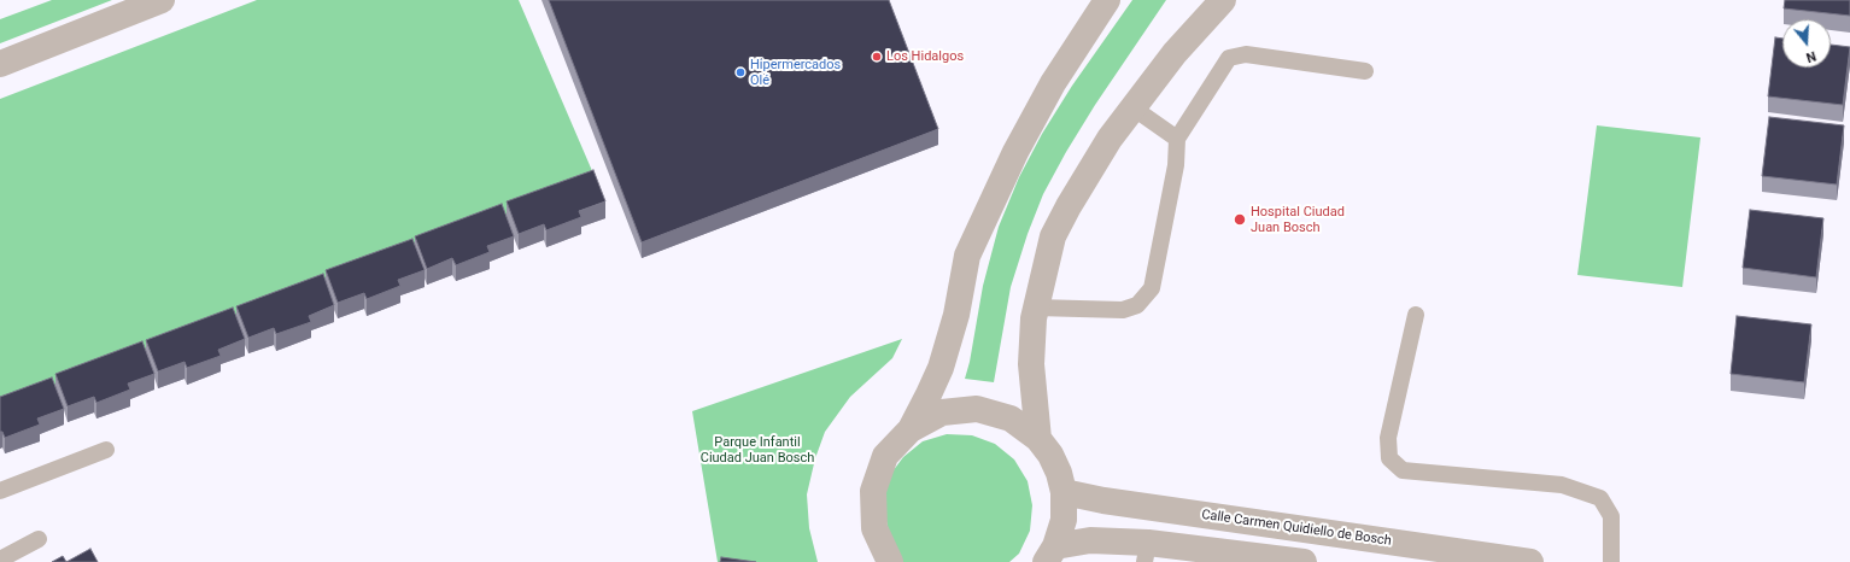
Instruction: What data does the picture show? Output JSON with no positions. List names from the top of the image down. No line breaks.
{"streets":{"street":["Calle Carmen Quidiello de Bosch"]},"parks":["Parque Infantil Ciudad Juan Bosch"],"places":["Los Hidalgos","Hipermercados Olé","Hospital Ciudad Juan Bosch"],"north":"bottom"}
